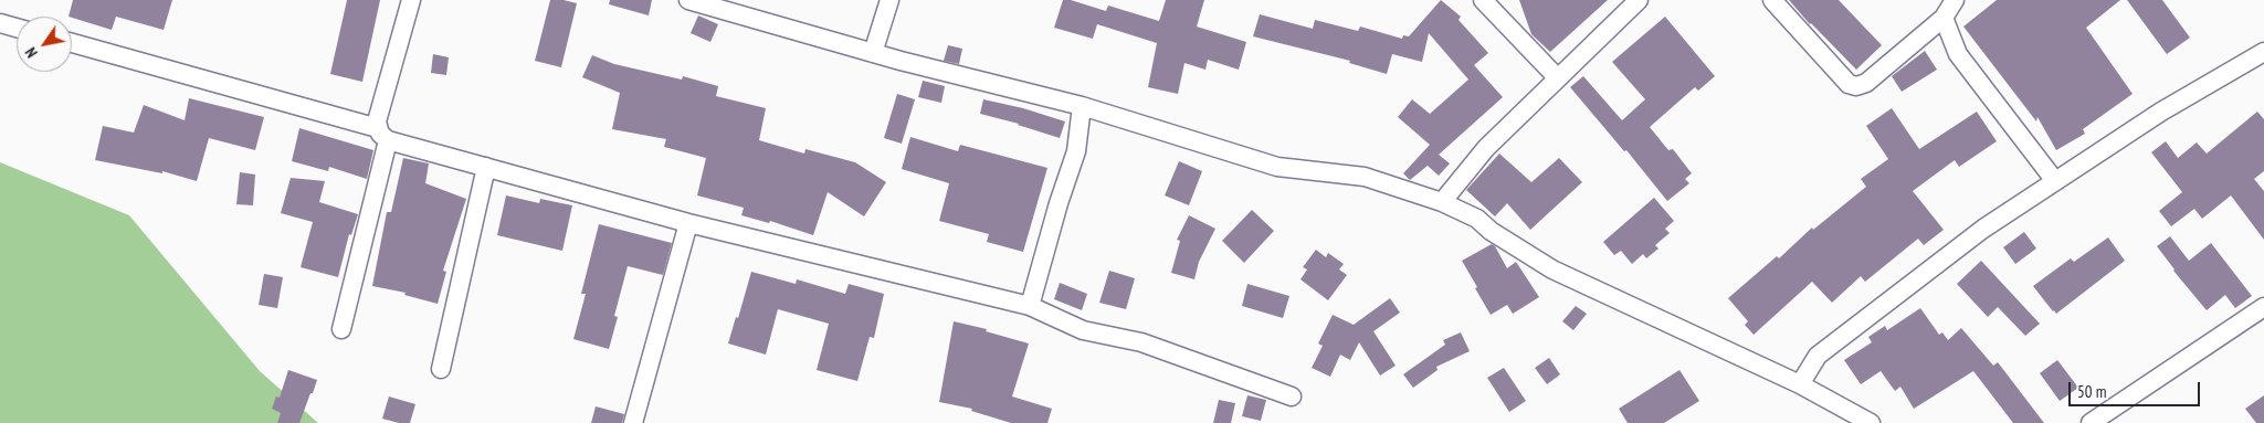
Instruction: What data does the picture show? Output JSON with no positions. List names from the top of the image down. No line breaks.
{"scale_bar":"50 m","north":"bottom left"}
